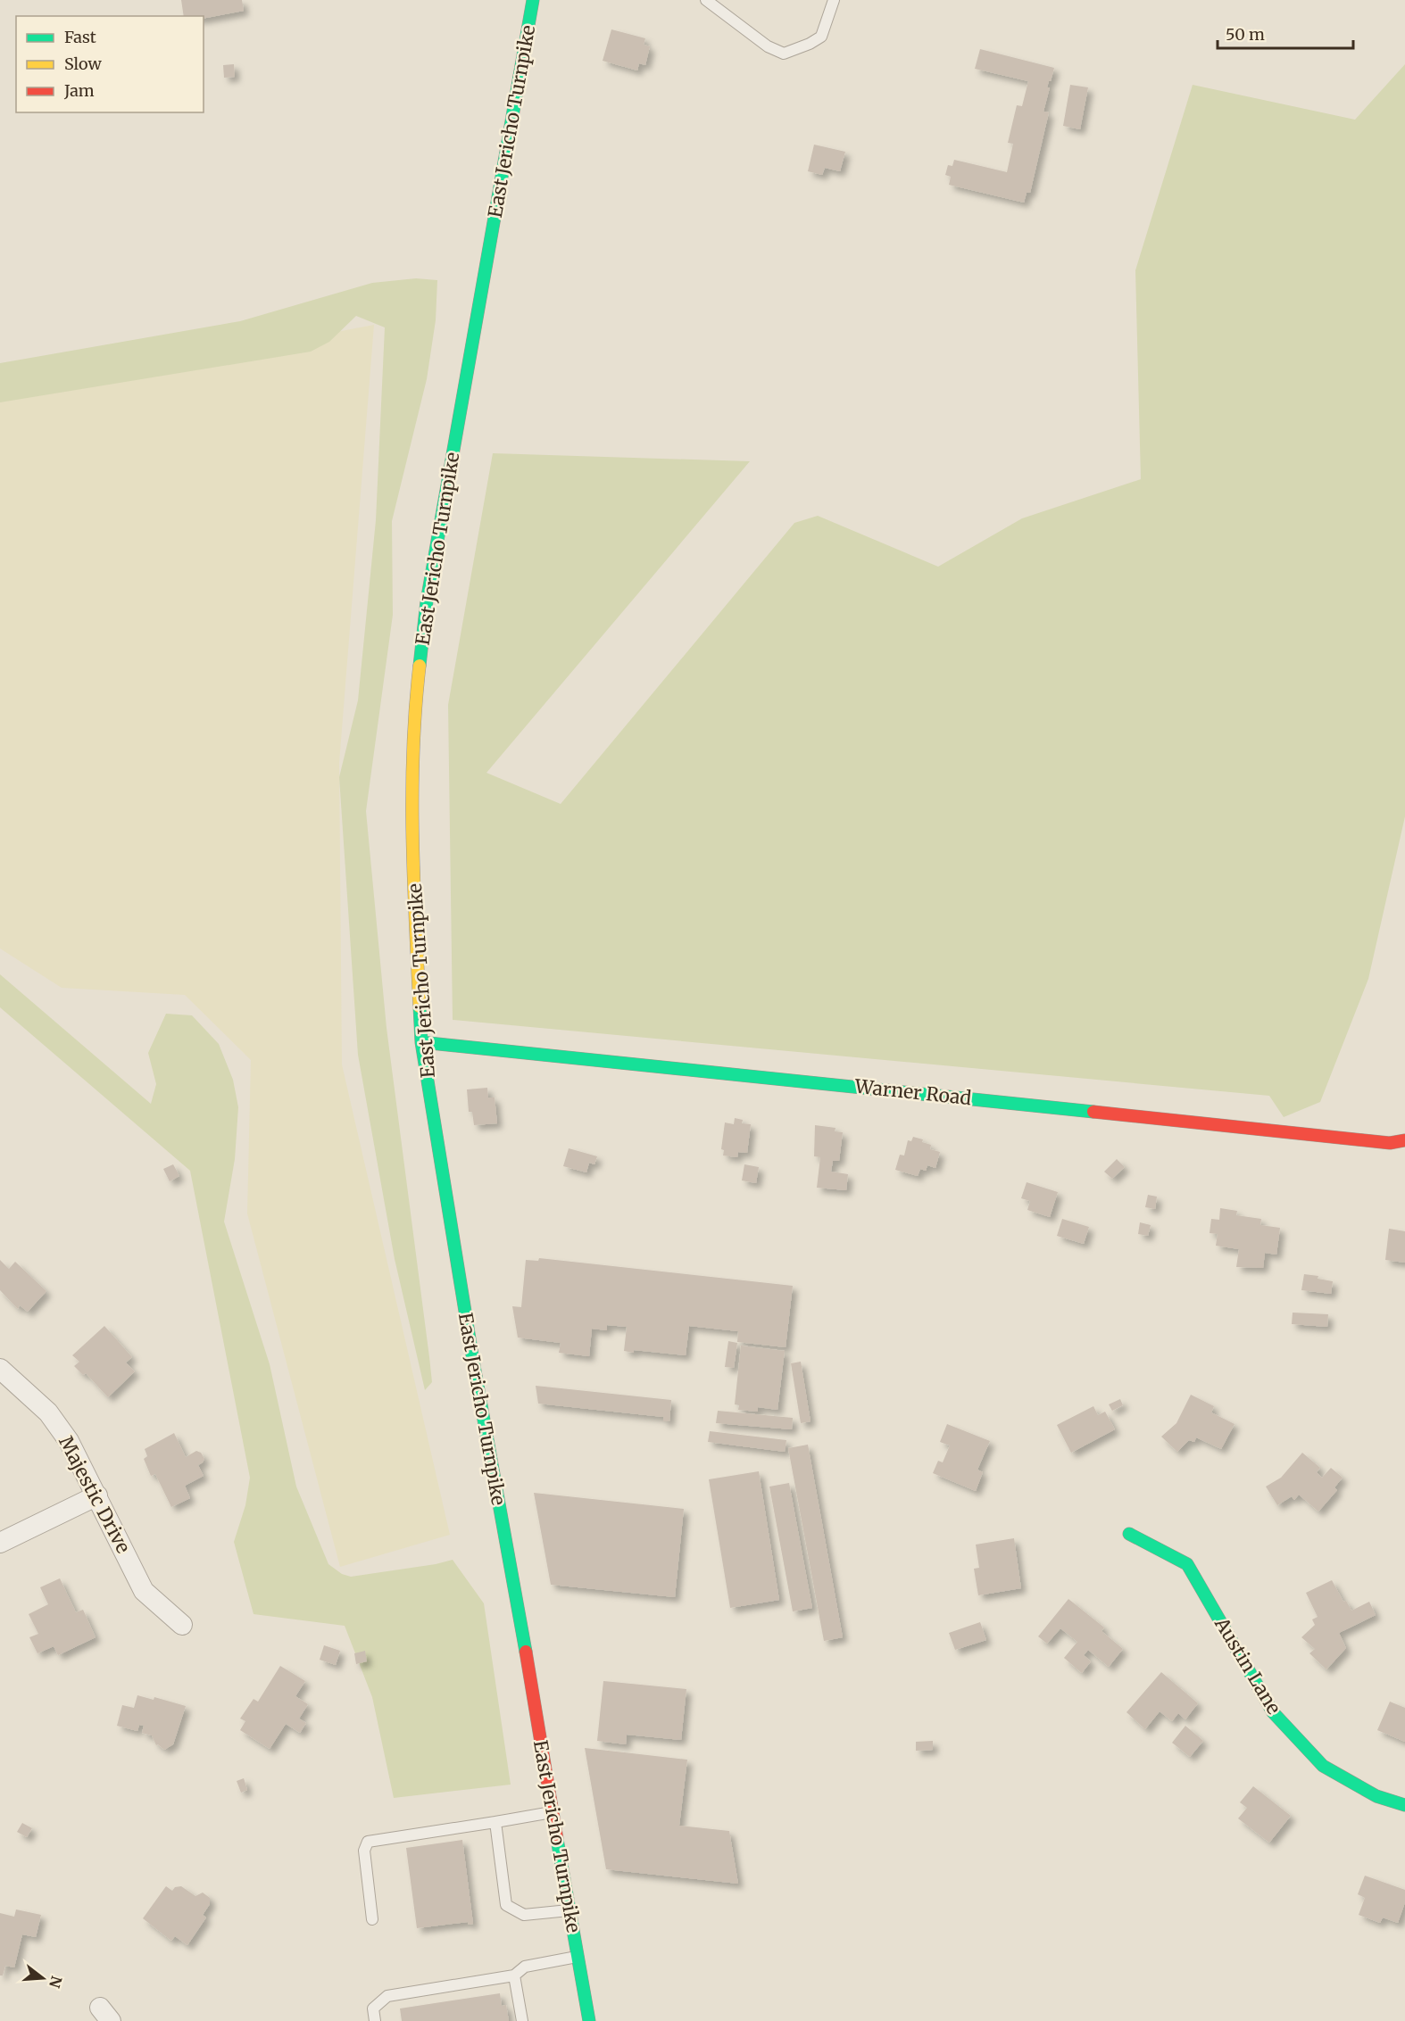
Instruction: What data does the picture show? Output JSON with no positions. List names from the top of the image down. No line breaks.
{"streets":{"main road":["East Jericho Turnpike","Warner Road","Austin Lane"],"street":["Majestic Drive"]},"crossings":[["East Jericho Turnpike","Warner Road"]],"legend":["Fast","Slow","Jam"],"scale_bar":"50 m","north":"right"}
